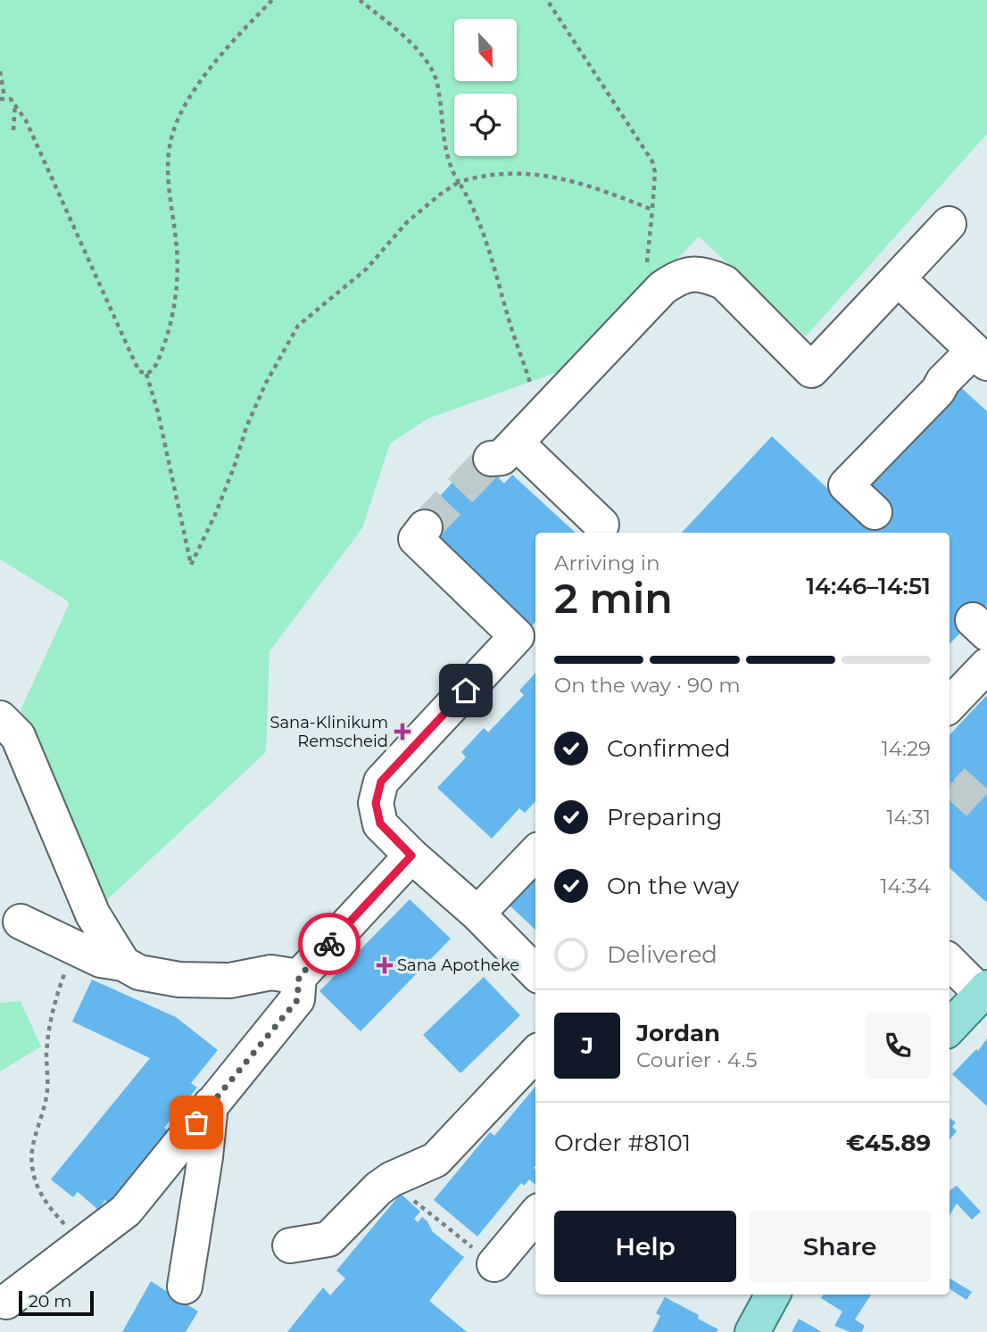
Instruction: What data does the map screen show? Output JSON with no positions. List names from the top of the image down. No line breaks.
{"places":{"health":["Sana-Klinikum Remscheid","Sana Apotheke"]},"scale_bar":"20 m","north":"bottom","page":{"heading":["2 min","Arriving in","14:46–14:51"],"panel":["Jordan","Courier · 4.5","Order #8101","€45.89"],"bar":"On the way · 90 m","list":[["Confirmed","14:29"],["Preparing","14:31"],["On the way","14:34"],"Delivered"],"round":"J","buttons":["Help","Share"],"scale":"20 m"}}
